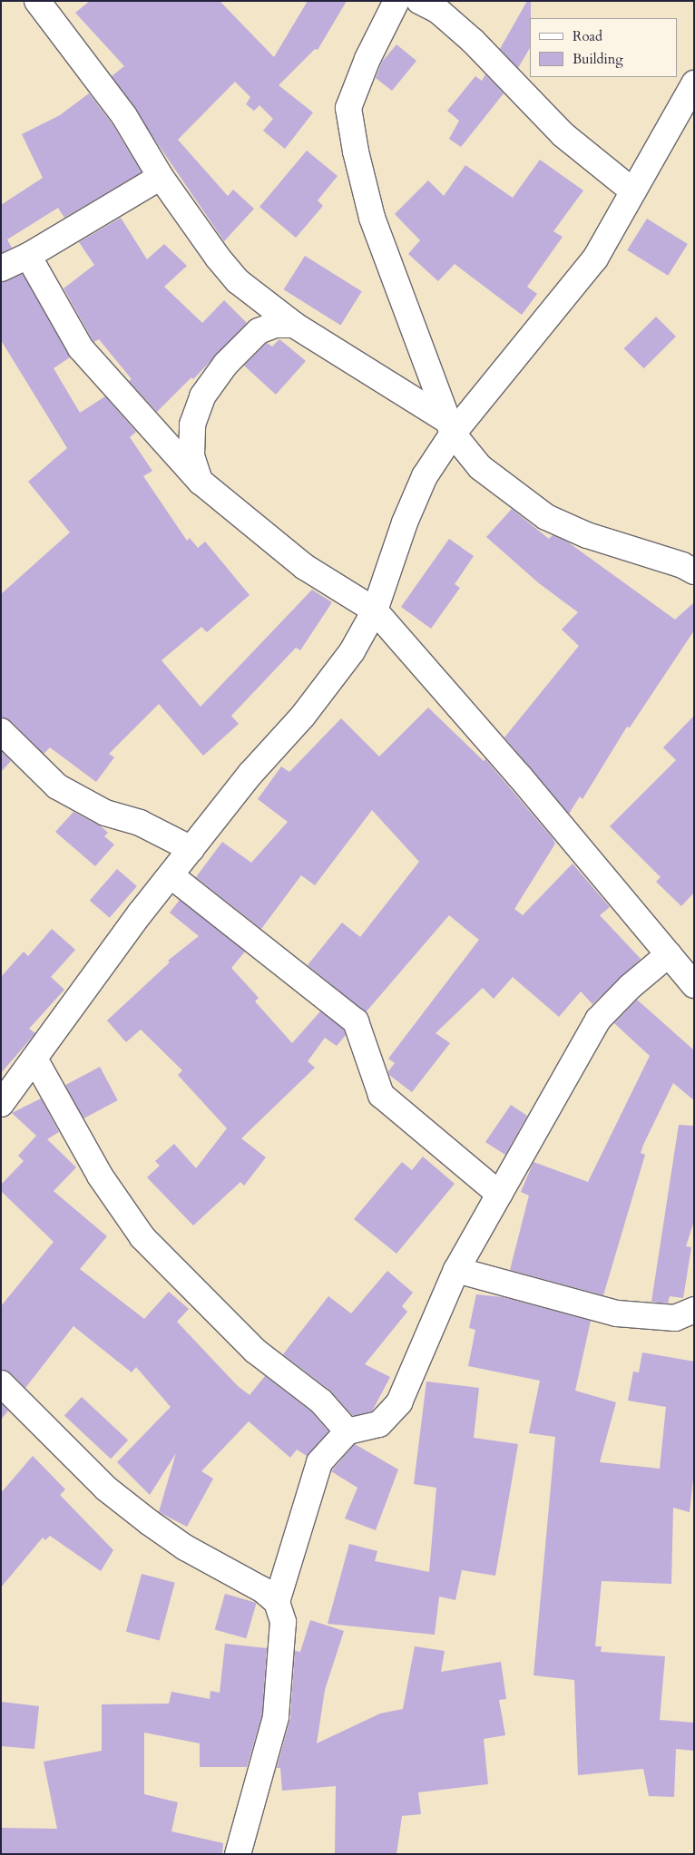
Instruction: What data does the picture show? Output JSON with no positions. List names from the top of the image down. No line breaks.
{"legend":["Road","Building"]}
